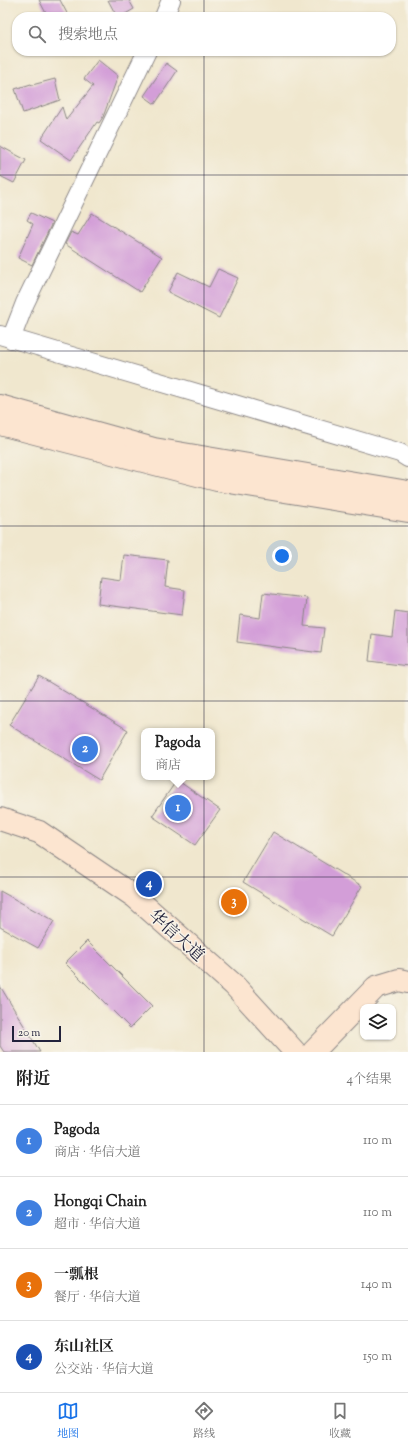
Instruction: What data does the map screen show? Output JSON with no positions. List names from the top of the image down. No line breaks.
{"streets":{"street":["华信大道"]},"scale_bar":"20 m","page":{"search":"搜索地点","popup":["Pagoda","商店"],"pins":["2","1","4","3"],"scale":"20 m","heading":["附近","4个结果"],"list":[{"mark":"1","name":"Pagoda","note":"商店 · 华信大道","value":"110 m"},{"mark":"2","name":"Hongqi Chain","note":"超市 · 华信大道","value":"110 m"},{"mark":"3","name":"一瓢根","note":"餐厅 · 华信大道","value":"140 m"},{"mark":"4","name":"东山社区","note":"公交站 · 华信大道","value":"150 m"}],"nav":["地图","路线","收藏"]}}
